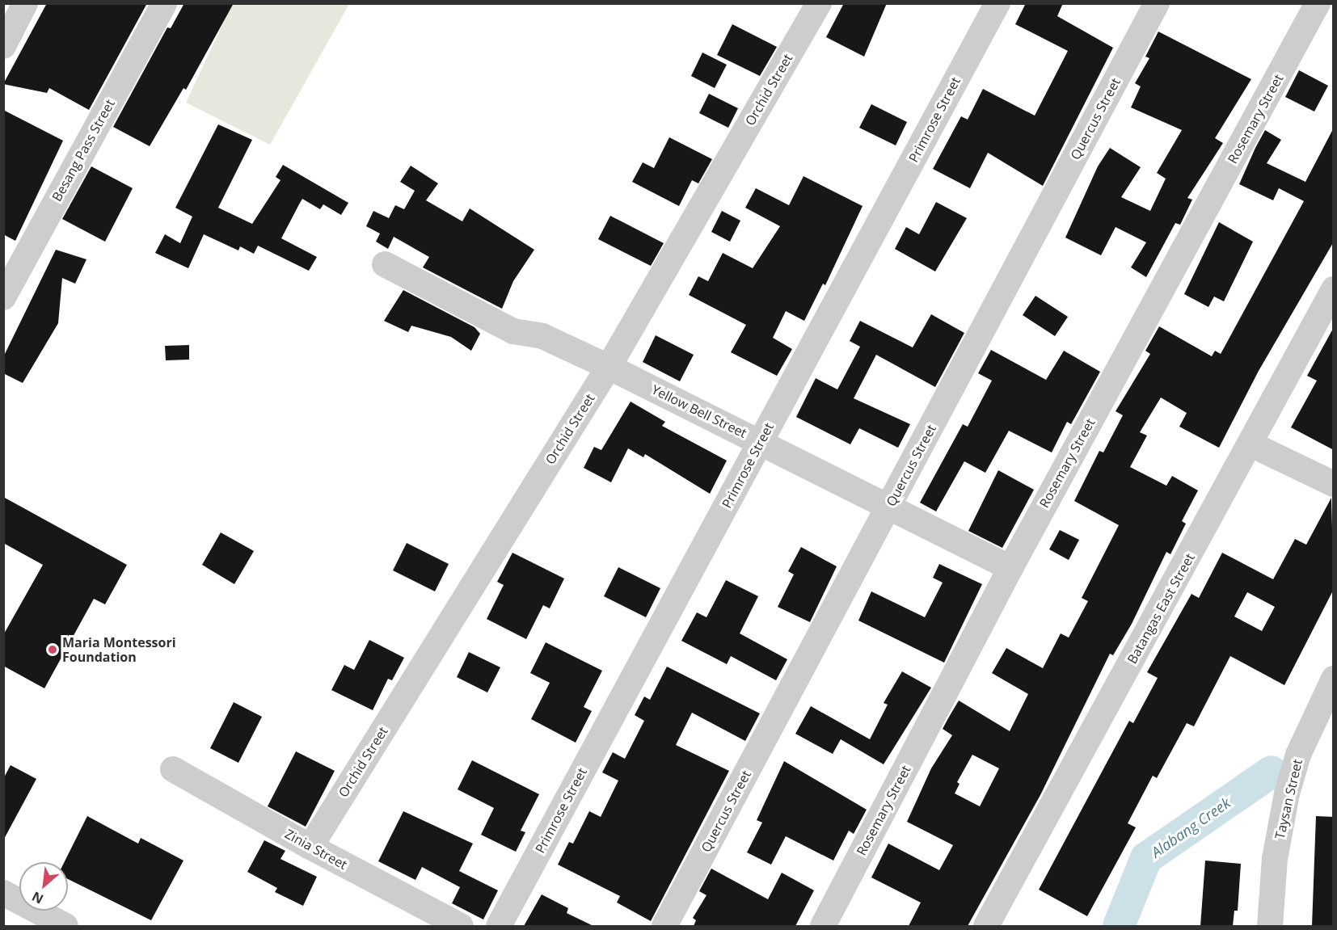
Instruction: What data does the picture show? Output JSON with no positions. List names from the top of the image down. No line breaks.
{"streets":{"street":["Orchid Street","Quercus Street","Rosemary Street","Primrose Street","Besang Pass Street","Yellow Bell Street","Batangas East Street","Taysan Street","Zinia Street"]},"crossings":[["Orchid Street","Yellow Bell Street"],["Orchid Street","Zinia Street"],["Quercus Street","Yellow Bell Street"],["Rosemary Street","Yellow Bell Street"],["Primrose Street","Yellow Bell Street"]],"water":["Alabang Creek"],"places":["Maria Montessori Foundation"],"north":"bottom left"}
